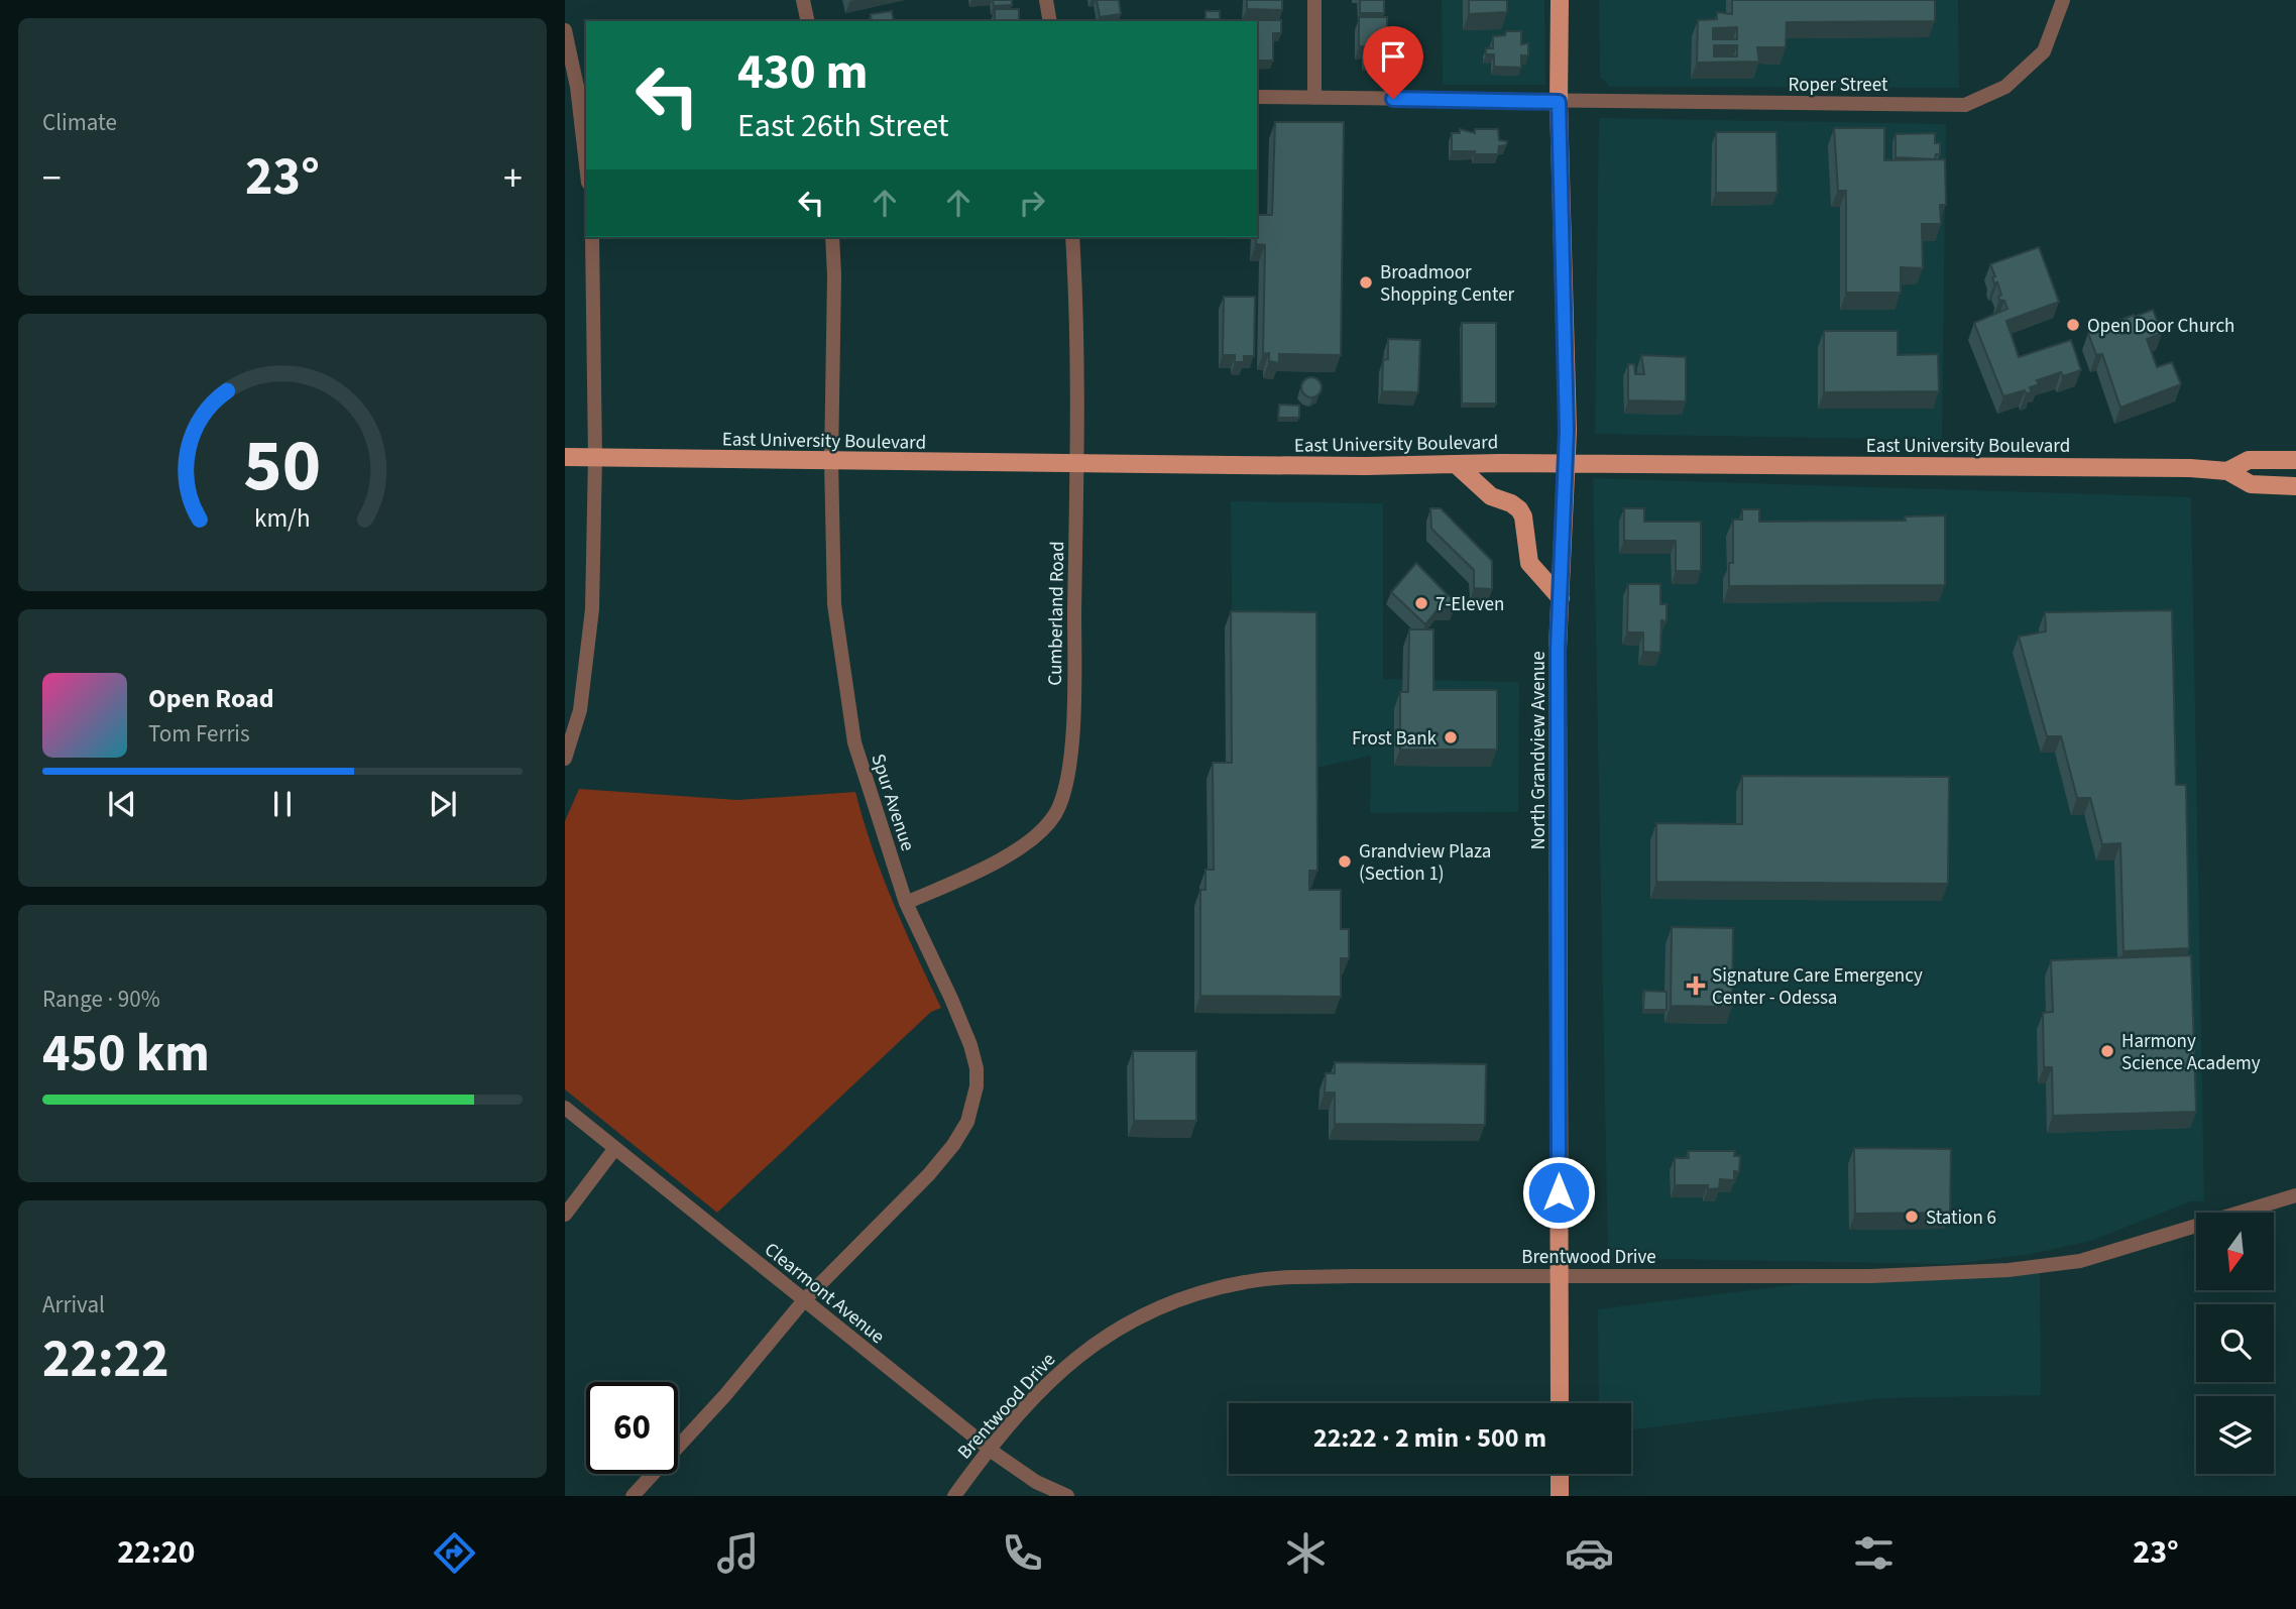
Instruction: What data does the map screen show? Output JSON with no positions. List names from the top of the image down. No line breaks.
{"streets":{"main road":["East University Boulevard","North Grandview Avenue"],"street":["Roper Street","Cumberland Road","Spur Avenue","Brentwood Drive","Clearmont Avenue"]},"crossings":[["Roper Street","North Grandview Avenue"],["East University Boulevard","Cumberland Road"],["East University Boulevard","North Grandview Avenue"],["East University Boulevard","Spur Avenue"],["Cumberland Road","Spur Avenue"],["North Grandview Avenue","Brentwood Drive"],["Spur Avenue","Clearmont Avenue"],["Brentwood Drive","Clearmont Avenue"]],"places":{"other":["Broadmoor Shopping Center","Open Door Church","7-Eleven","Frost Bank","Grandview Plaza (Section 1)","Harmony Science Academy","Station 6"],"health":["Signature Care Emergency Center - Odessa"]},"north":"bottom","page":{"tile":["Climate",["Range · 90%","450 km"],["Arrival","22:22"]],"turn":["430 m","East 26th Street"],"heat":["−","23°","+"],"song":["Open Road","Tom Ferris"],"limit":"60","trip":"22:22 · 2 min · 500 m","tabs":["22:20","23°"],"gauge":["50","km/h"]}}
